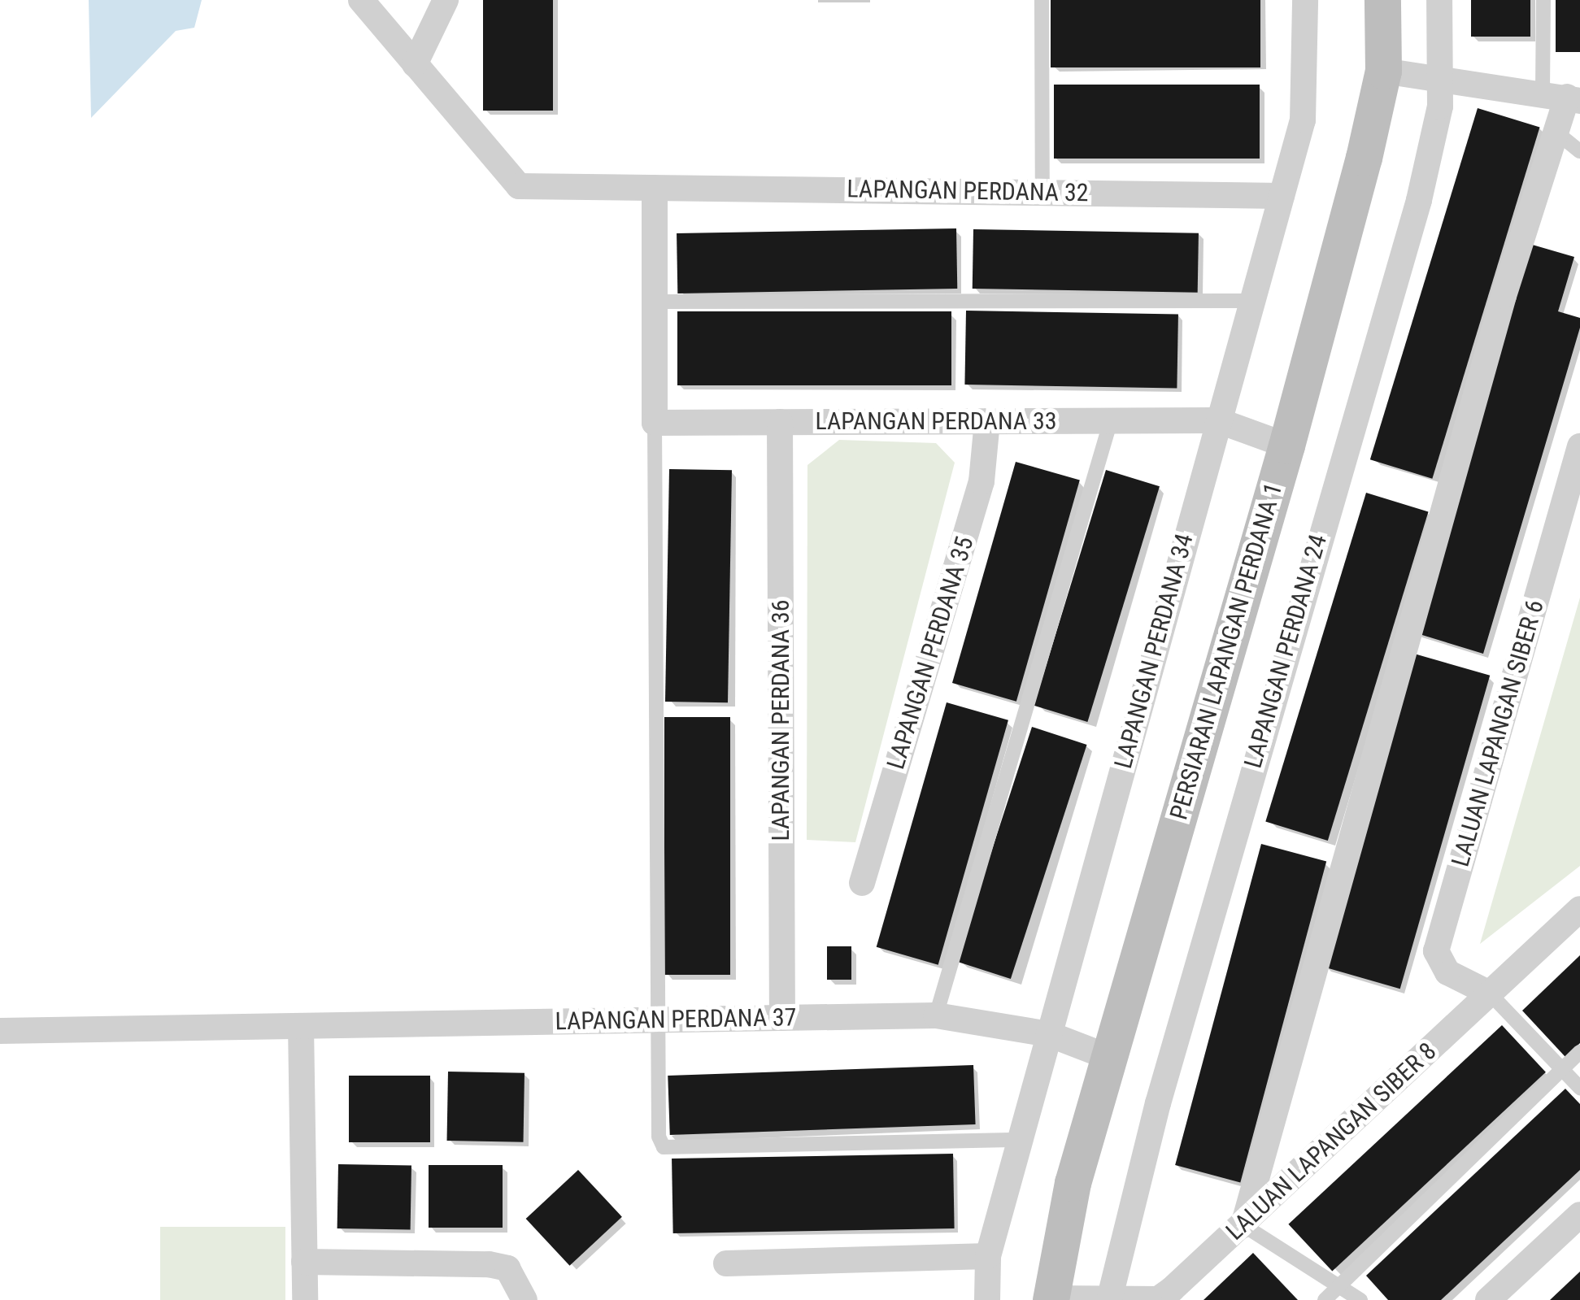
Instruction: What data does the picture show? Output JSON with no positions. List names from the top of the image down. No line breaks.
{"streets":{"street":["LAPANGAN PERDANA 32","LAPANGAN PERDANA 33","LAPANGAN PERDANA 34","PERSIARAN LAPANGAN PERDANA 1","LAPANGAN PERDANA 24","LAPANGAN PERDANA 35","LAPANGAN PERDANA 36","LALUAN LAPANGAN SIBER 6","LAPANGAN PERDANA 37","LALUAN LAPANGAN SIBER 8"]},"crossings":[["LAPANGAN PERDANA 32","LAPANGAN PERDANA 34"],["LAPANGAN PERDANA 33","LAPANGAN PERDANA 34"],["LAPANGAN PERDANA 33","LAPANGAN PERDANA 35"],["LAPANGAN PERDANA 33","LAPANGAN PERDANA 36"],["LAPANGAN PERDANA 34","LAPANGAN PERDANA 37"],["PERSIARAN LAPANGAN PERDANA 1","LAPANGAN PERDANA 37"],["PERSIARAN LAPANGAN PERDANA 1","LALUAN LAPANGAN SIBER 8"],["LAPANGAN PERDANA 24","LALUAN LAPANGAN SIBER 8"],["LAPANGAN PERDANA 36","LAPANGAN PERDANA 37"],["LALUAN LAPANGAN SIBER 6","LALUAN LAPANGAN SIBER 8"]]}
